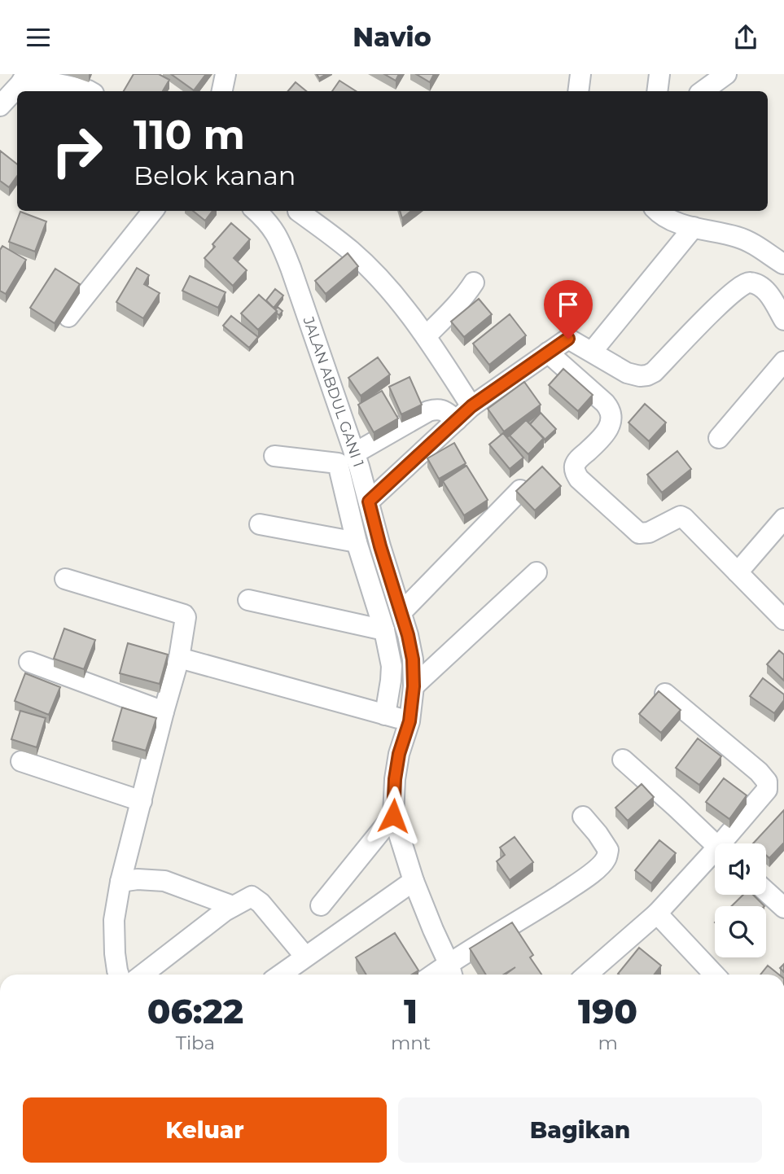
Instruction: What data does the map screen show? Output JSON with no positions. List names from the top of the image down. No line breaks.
{"streets":{"street":["JALAN ABDUL GANI 1"]},"page":{"header":"Navio","turn":["110 m","Belok kanan"],"eta":["06:22","Tiba","1","mnt","190","m"],"buttons":["Keluar","Bagikan"]}}
